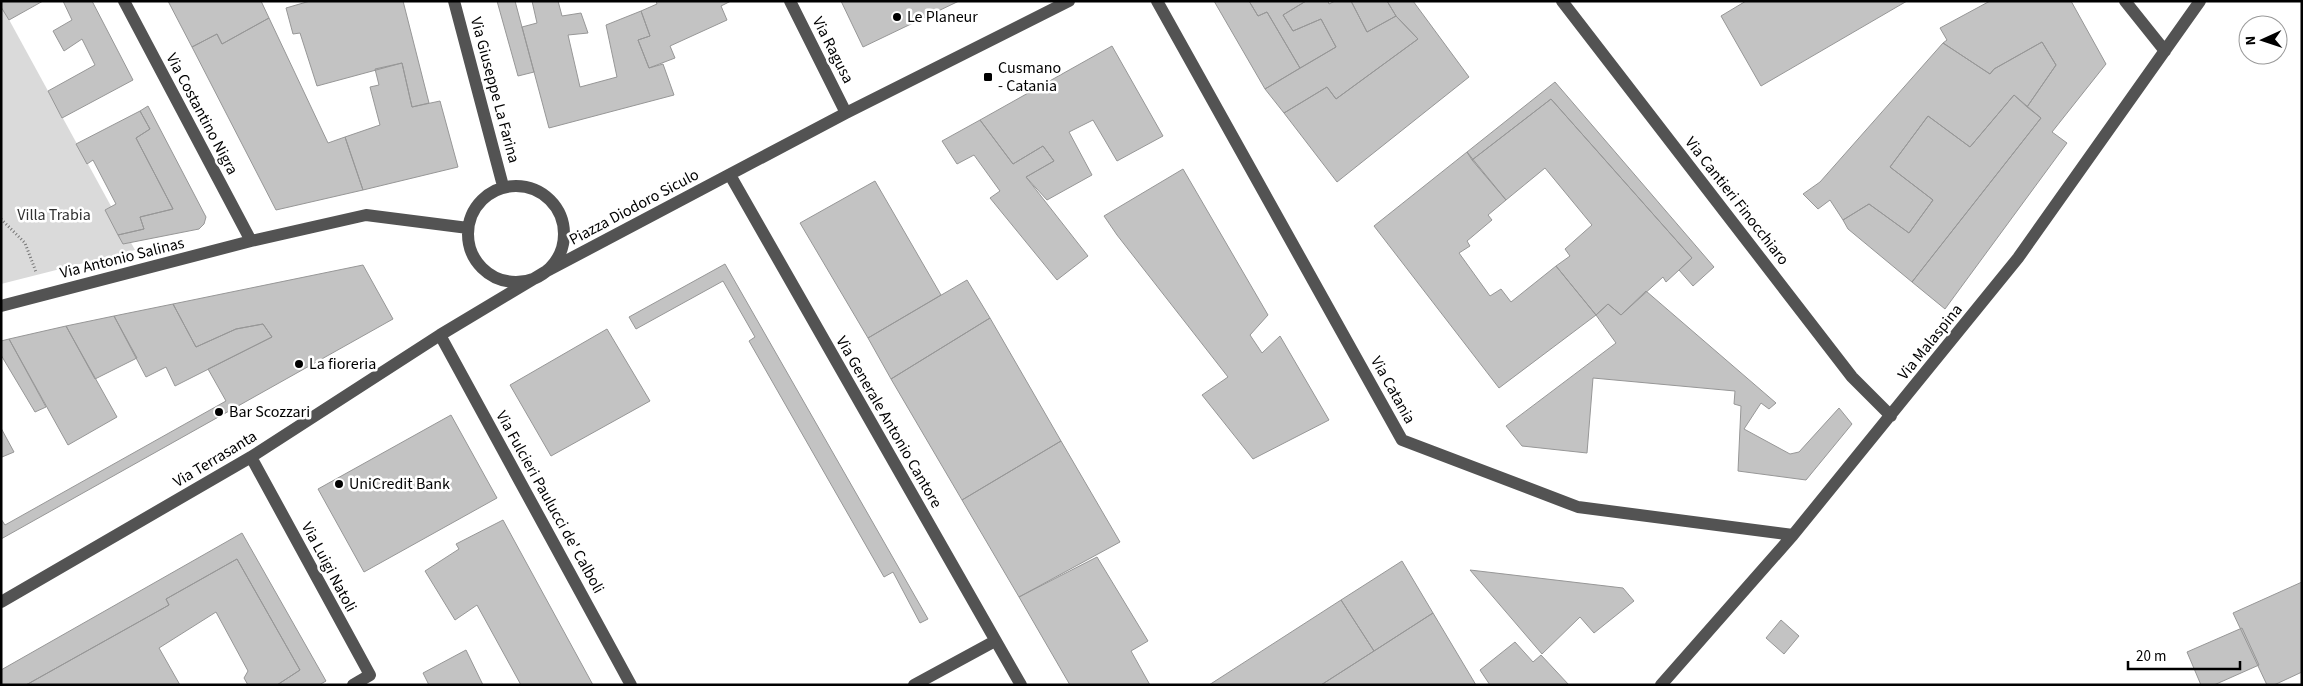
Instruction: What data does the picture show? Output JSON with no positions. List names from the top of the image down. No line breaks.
{"streets":{"street":["Via Ragusa","Via Giuseppe La Farina","Via Costantino Nigra","Via Cantieri Finocchiaro","Piazza Diodoro Siculo","Via Antonio Salinas","Via Malaspina","Via Catania","Via Generale Antonio Cantore","Via Terrasanta","Via Fulcieri Paulucci de' Calboli","Via Luigi Natoli"]},"crossings":[["Via Ragusa","Piazza Diodoro Siculo"],["Via Giuseppe La Farina","Piazza Diodoro Siculo"],["Via Costantino Nigra","Via Antonio Salinas"],["Via Cantieri Finocchiaro","Via Malaspina"],["Piazza Diodoro Siculo","Via Generale Antonio Cantore"],["Piazza Diodoro Siculo","Via Terrasanta"],["Piazza Diodoro Siculo","Via Fulcieri Paulucci de' Calboli"],["Via Malaspina","Via Catania"],["Via Terrasanta","Via Fulcieri Paulucci de' Calboli"],["Via Terrasanta","Via Luigi Natoli"]],"parks":["Villa Trabia"],"places":{"other":["Le Planeur","La fioreria","Bar Scozzari","UniCredit Bank"],"transit":["Cusmano - Catania"]},"scale_bar":"20 m","north":"left"}
